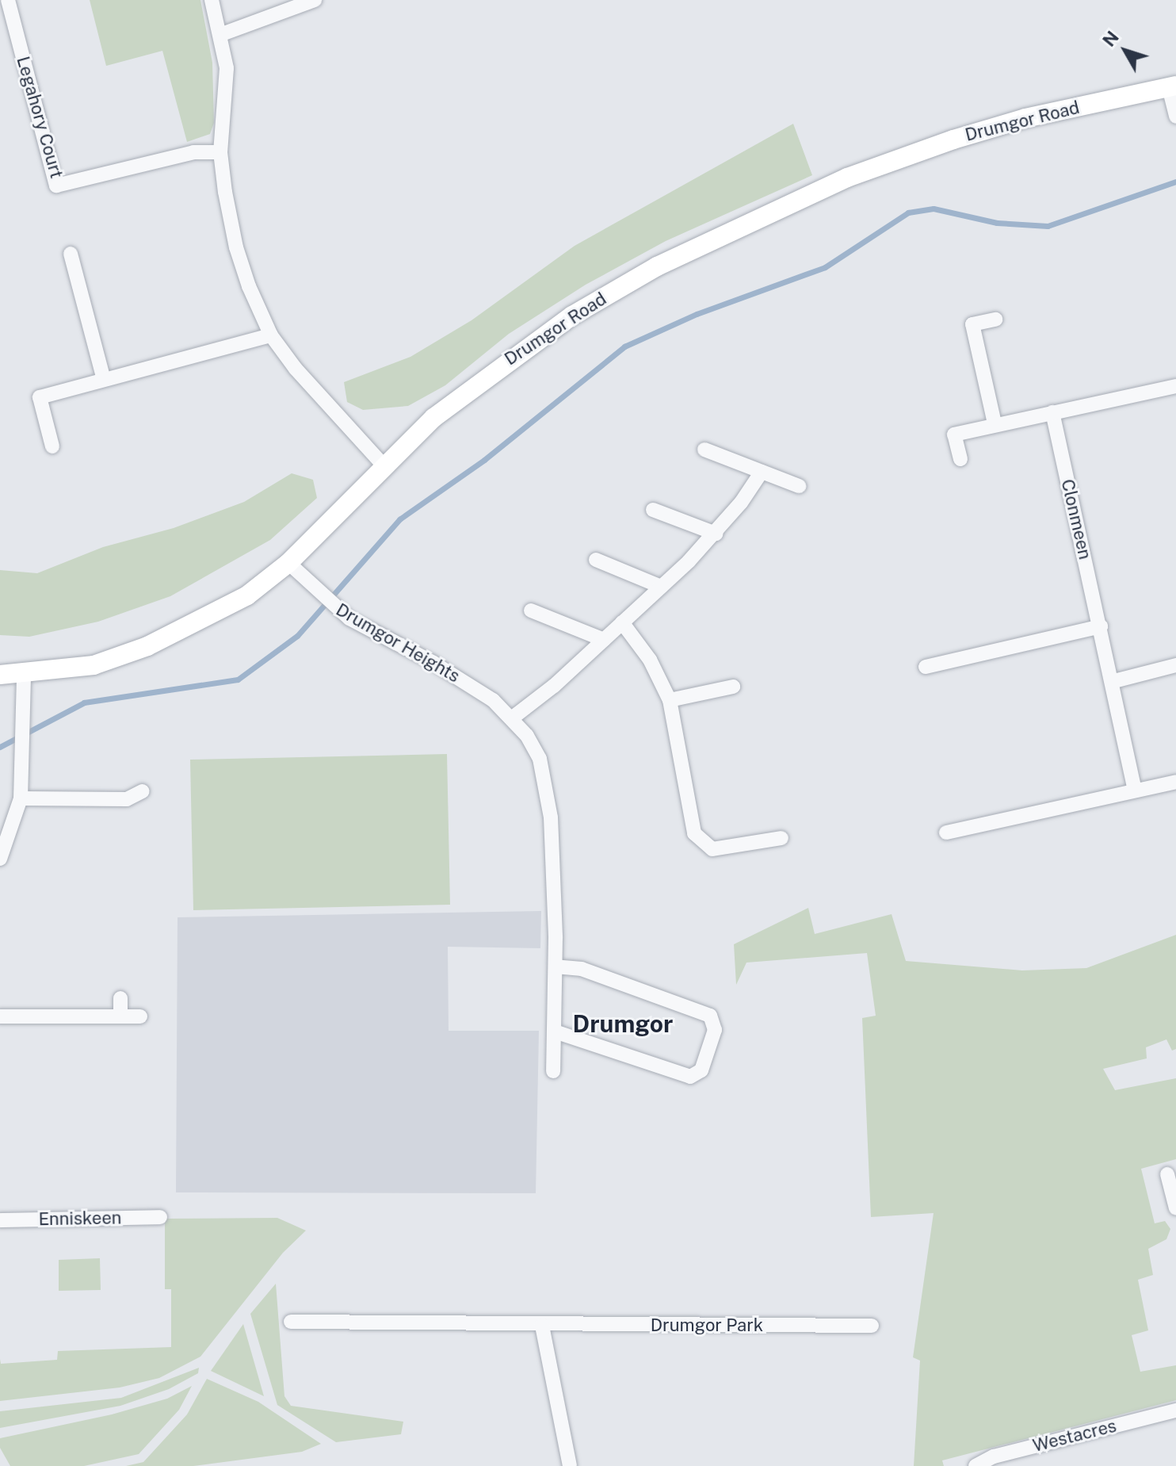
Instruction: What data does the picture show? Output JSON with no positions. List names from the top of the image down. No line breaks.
{"streets":{"street":["Legahory Court","Drumgor Road","Clonmeen","Drumgor Heights","Enniskeen","Drumgor Park","Westacres"]},"crossings":[["Drumgor Road","Drumgor Heights"]],"districts":["Drumgor"],"north":"top left"}
